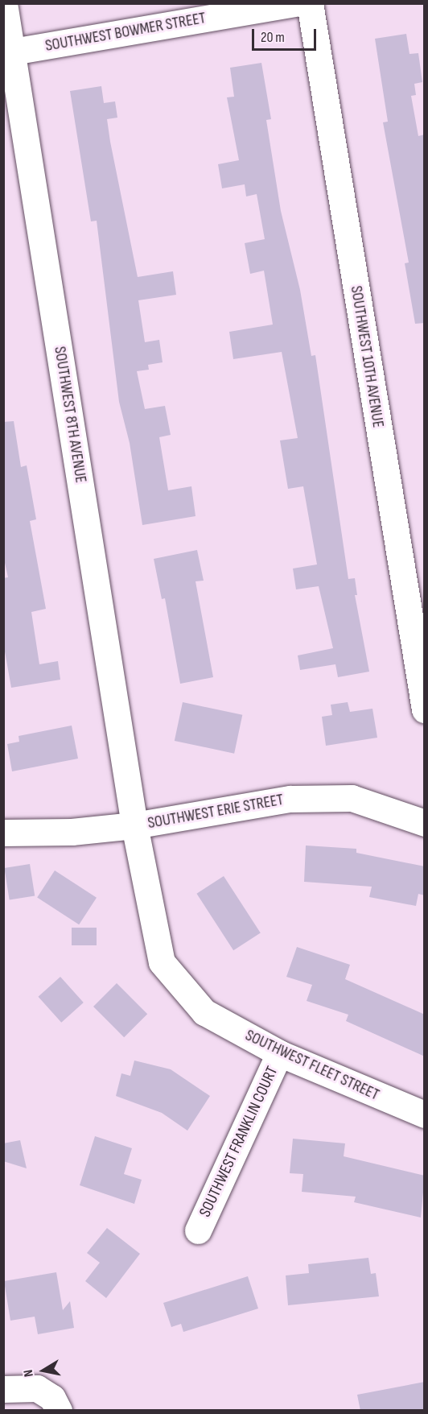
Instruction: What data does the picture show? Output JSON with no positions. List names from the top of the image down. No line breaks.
{"streets":{"street":["SOUTHWEST BOWMER STREET","SOUTHWEST 10TH AVENUE","SOUTHWEST 8TH AVENUE","SOUTHWEST ERIE STREET","SOUTHWEST FLEET STREET","SOUTHWEST FRANKLIN COURT"]},"crossings":[["SOUTHWEST BOWMER STREET","SOUTHWEST 8TH AVENUE"],["SOUTHWEST 8TH AVENUE","SOUTHWEST ERIE STREET"],["SOUTHWEST 8TH AVENUE","SOUTHWEST FLEET STREET"],["SOUTHWEST ERIE STREET","SOUTHWEST FLEET STREET"],["SOUTHWEST FLEET STREET","SOUTHWEST FRANKLIN COURT"]],"scale_bar":"20 m","north":"left"}
